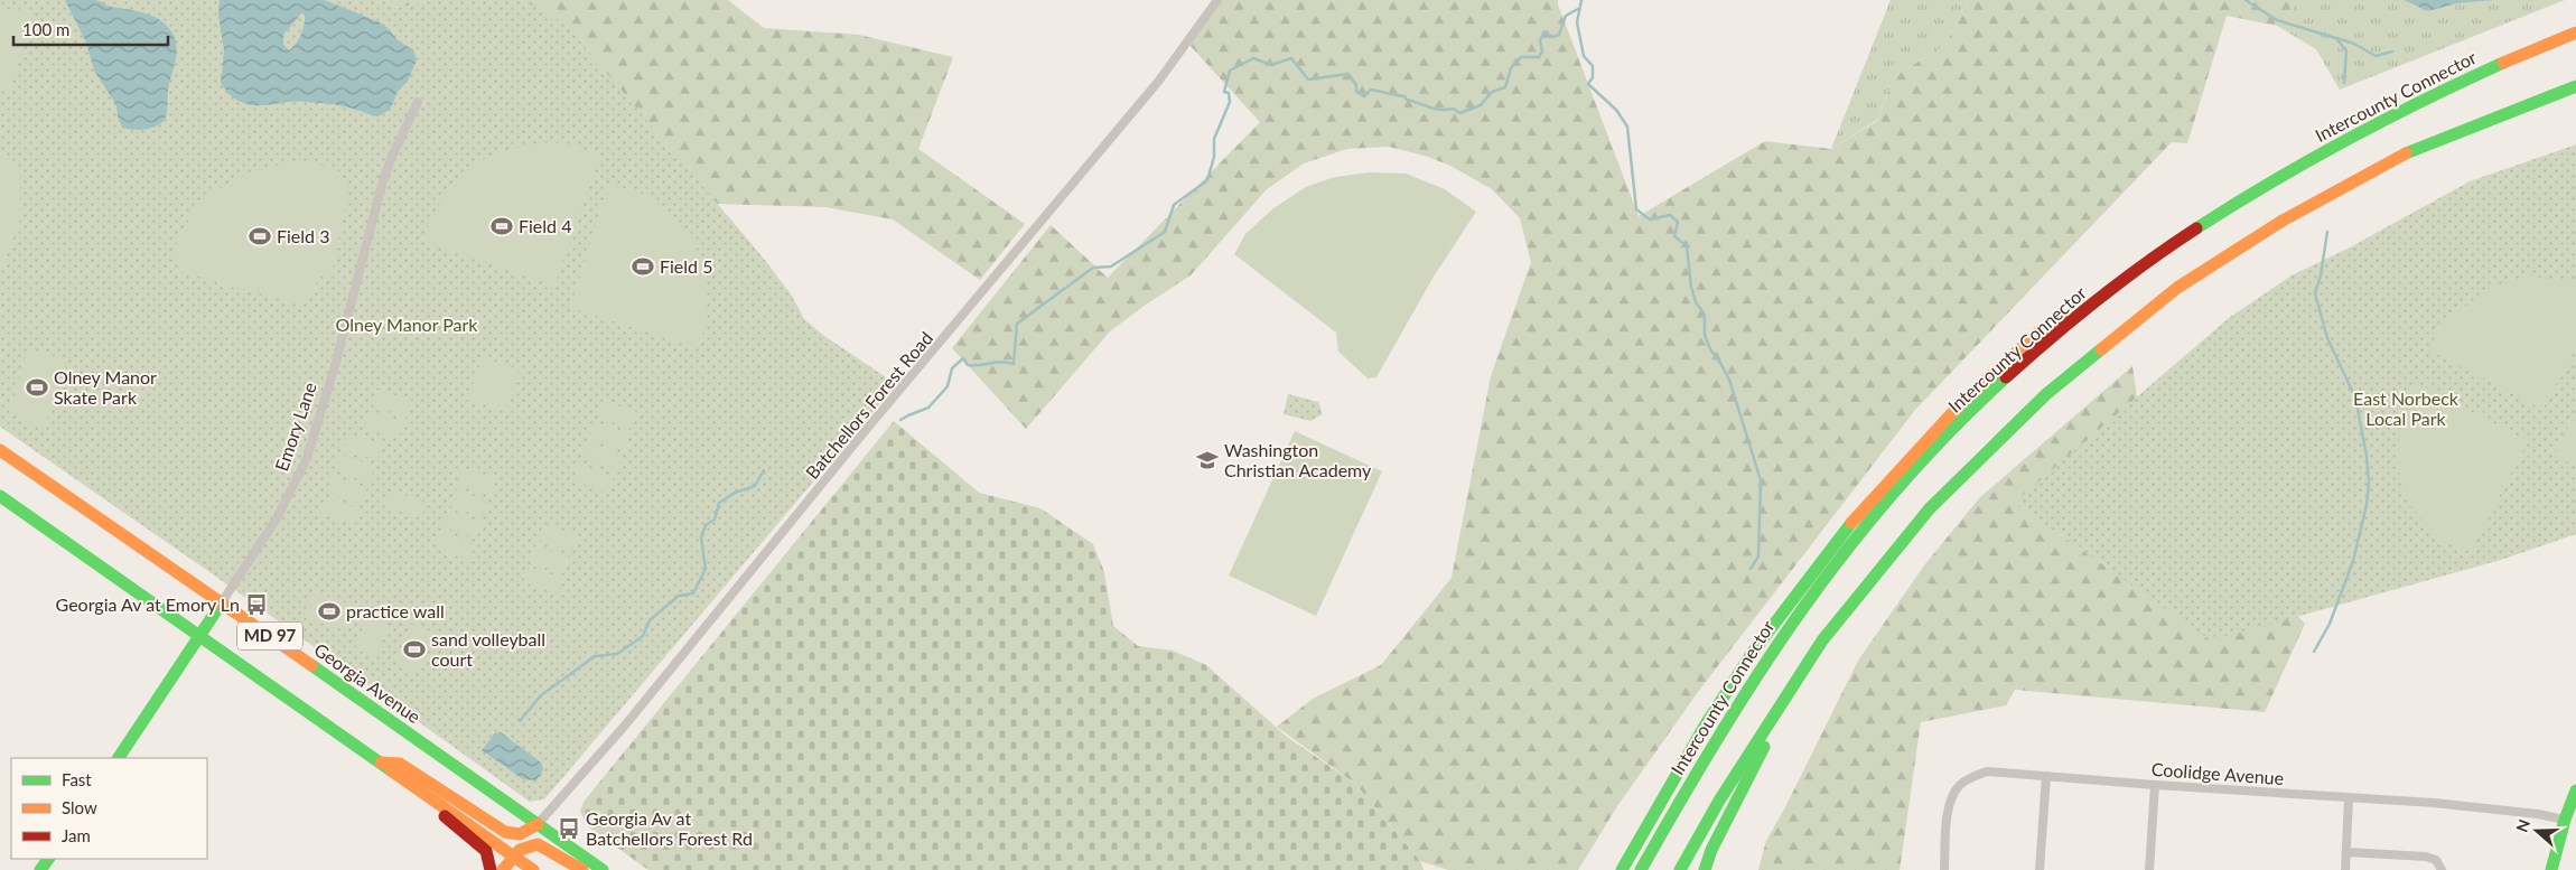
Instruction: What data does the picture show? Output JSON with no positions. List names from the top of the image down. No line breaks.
{"streets":{"main road":["Intercounty Connector","Emory Lane","MD 97","Georgia Avenue"],"street":["Batchellors Forest Road","Coolidge Avenue"]},"crossings":[["Batchellors Forest Road","Georgia Avenue"],["Emory Lane","MD 97"],["Emory Lane","Georgia Avenue"]],"parks":["Olney Manor Park","East Norbeck Local Park"],"places":{"sports":["Field 4","Field 3","Field 5","Olney Manor Skate Park","practice wall","sand volleyball court"],"school or university":["Washington Christian Academy"],"bus stop":["Georgia Av at Emory Ln","Georgia Av at Batchellors Forest Rd"]},"legend":["Fast","Slow","Jam"],"scale_bar":"100 m","north":"left"}
